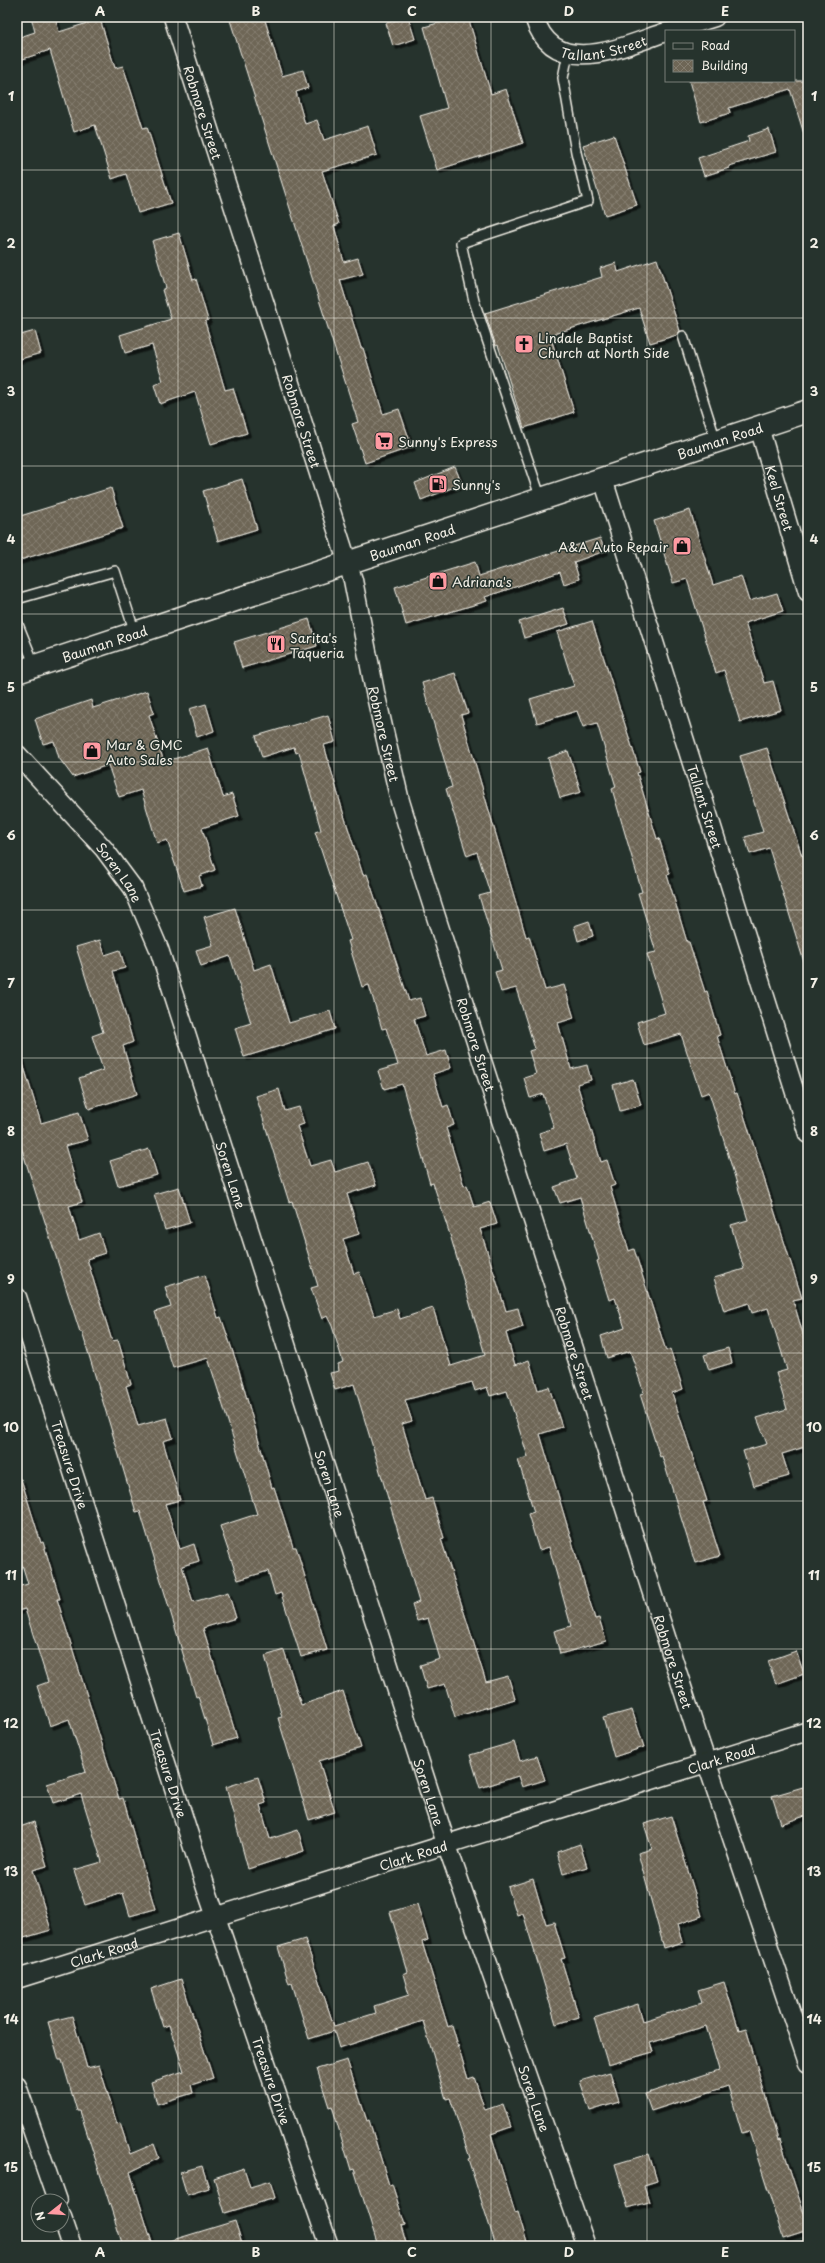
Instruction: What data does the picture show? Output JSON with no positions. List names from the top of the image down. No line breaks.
{"streets":{"street":["Tallant Street","Robmore Street","Bauman Road","Keel Street","Soren Lane","Treasure Drive","Clark Road"]},"crossings":[["Tallant Street","Bauman Road"],["Robmore Street","Bauman Road"],["Robmore Street","Clark Road"],["Bauman Road","Keel Street"],["Soren Lane","Clark Road"],["Treasure Drive","Clark Road"]],"places":{"church":["Lindale Baptist Church at North Side"],"supermarket":["Sunny's Express"],"fuel station":["Sunny's"],"shop":["A&A Auto Repair","Adriana's","Mar & GMC Auto Sales"],"restaurant":["Sarita's Taqueria"]},"legend":["Road","Building"],"north":"left","grid":{"columns":["A","B","C","D","E"],"rows":["1","2","3","4","5","6","7","8","9","10","11","12","13","14","15"]}}
